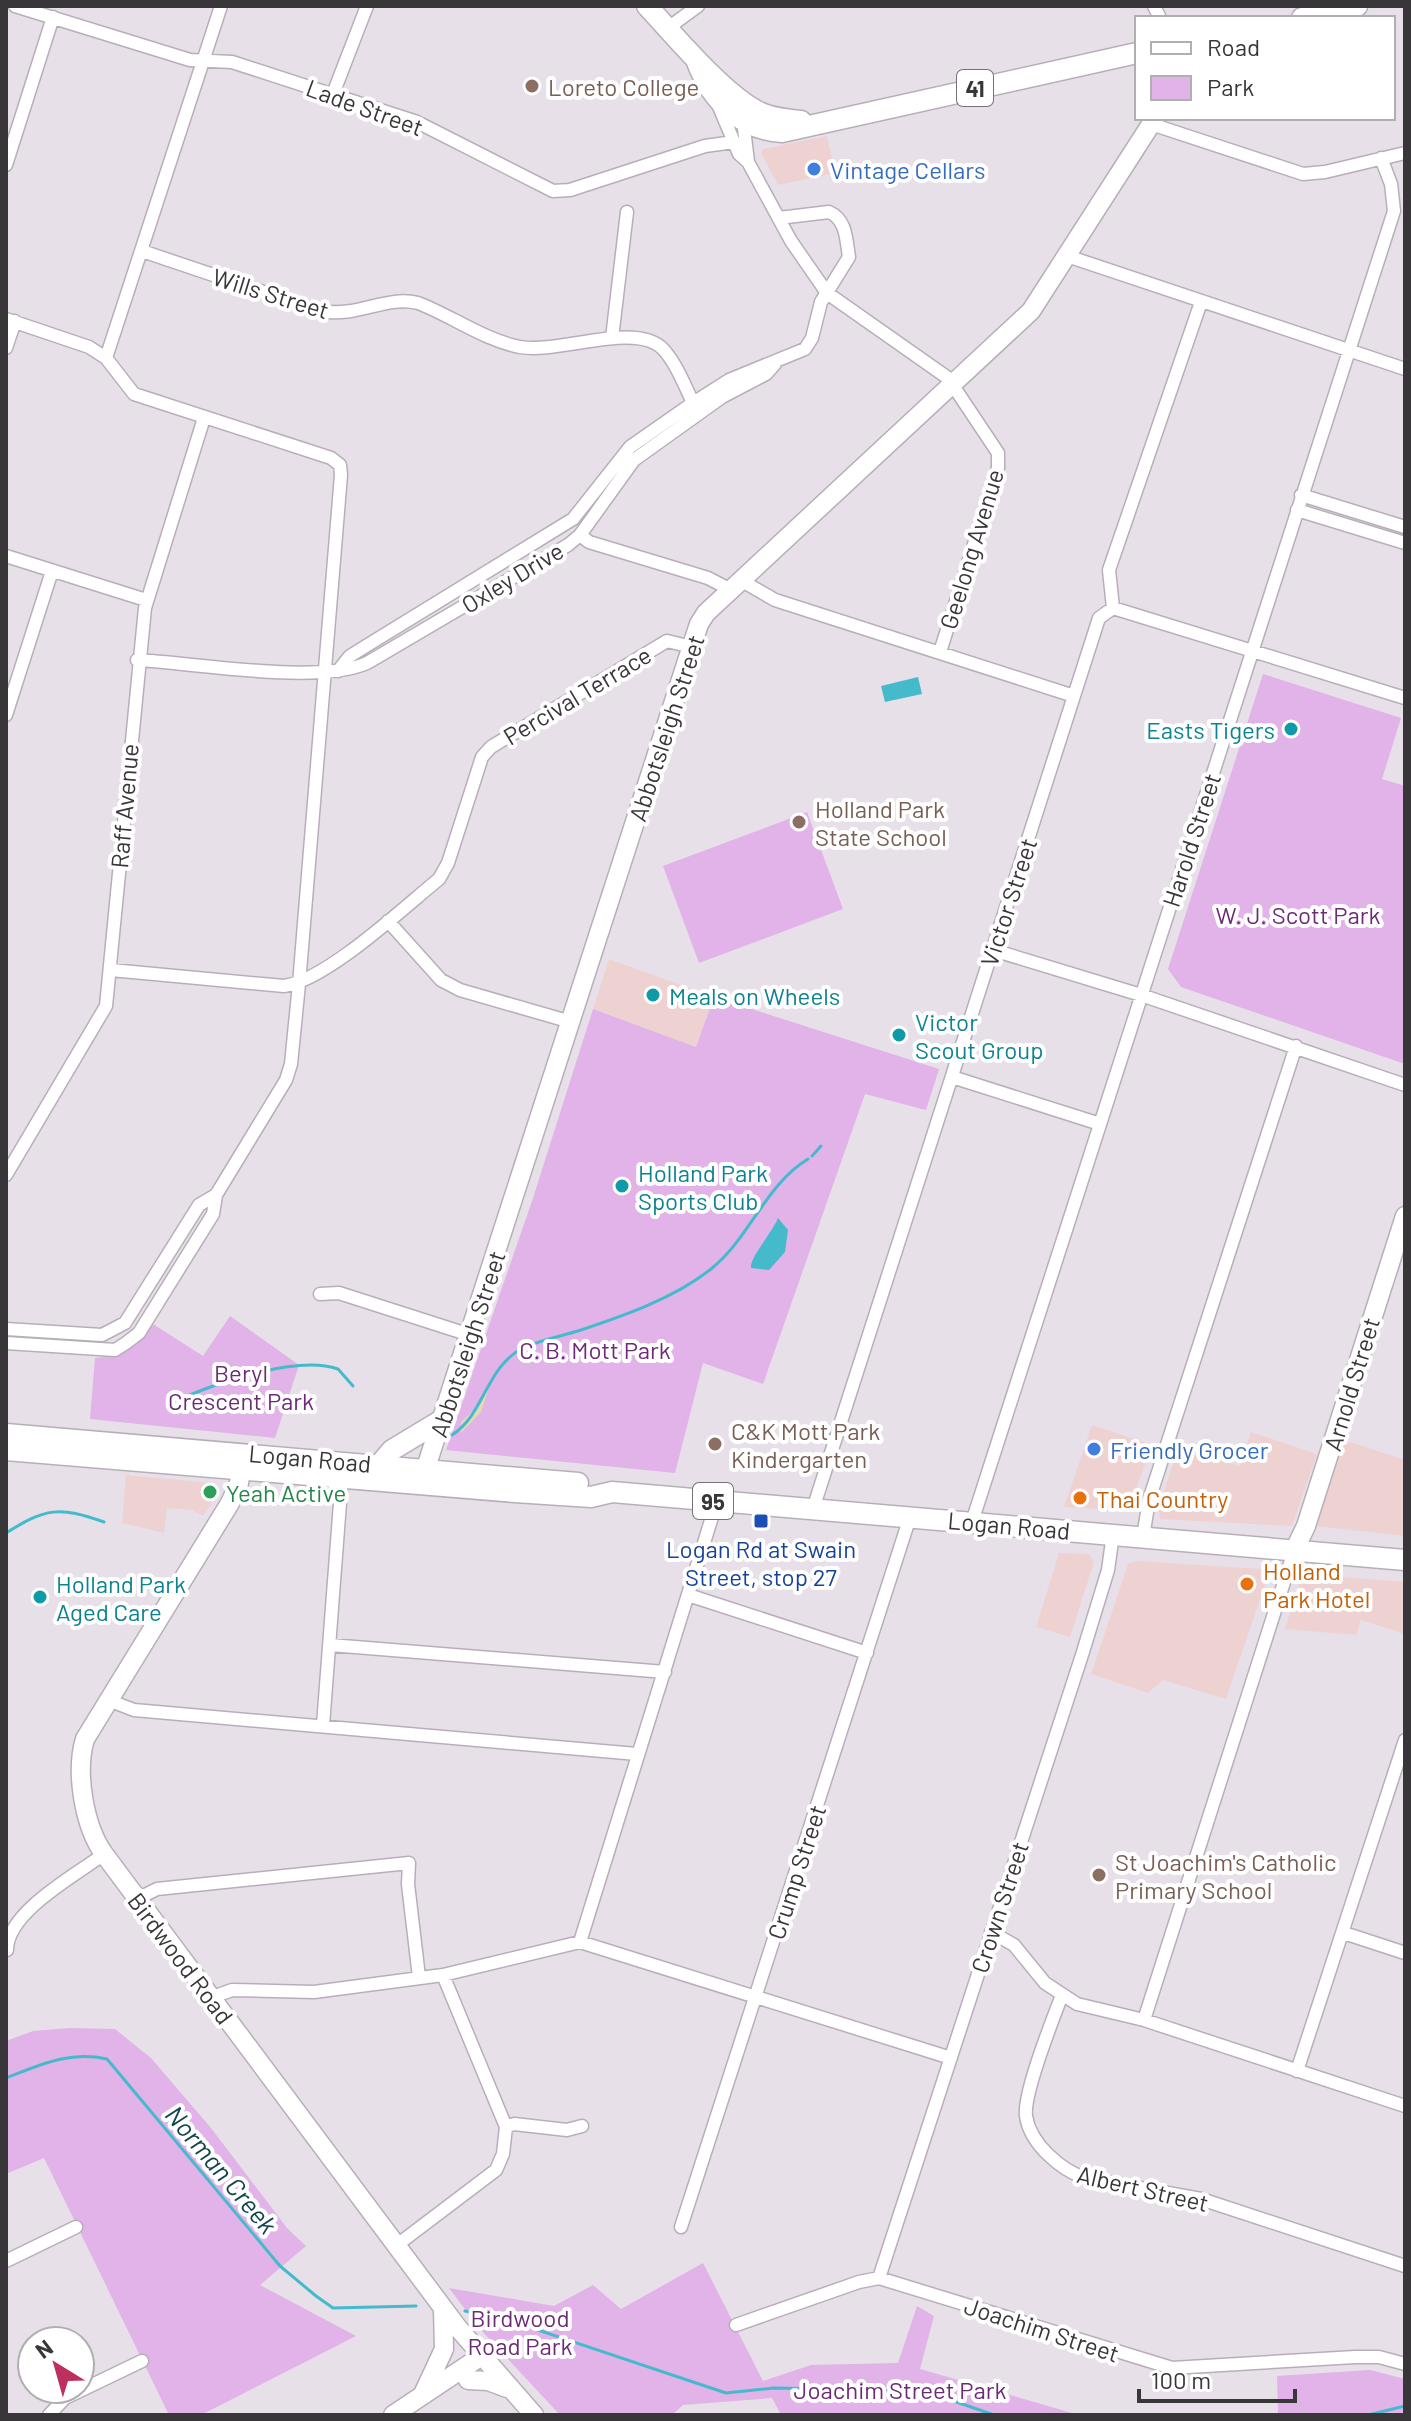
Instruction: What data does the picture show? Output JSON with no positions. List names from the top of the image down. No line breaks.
{"streets":{"main road":["41","Logan Road","95"],"street":["Lade Street","Wills Street","Geelong Avenue","Oxley Drive","Percival Terrace","Abbotsleigh Street","Raff Avenue","Harold Street","Victor Street","Arnold Street","Crump Street","Crown Street","Birdwood Road","Albert Street","Joachim Street"]},"crossings":[["41","Lade Street"],["41","Geelong Avenue"],["Lade Street","Geelong Avenue"],["Wills Street","Oxley Drive"],["Geelong Avenue","Oxley Drive"],["Geelong Avenue","Abbotsleigh Street"],["Oxley Drive","Raff Avenue"],["Percival Terrace","Abbotsleigh Street"],["Abbotsleigh Street","Logan Road"],["Harold Street","Logan Road"],["Victor Street","Logan Road"],["Arnold Street","Logan Road"],["Logan Road","Crump Street"],["Logan Road","Crown Street"],["Logan Road","Birdwood Road"],["Crown Street","Joachim Street"]],"water":["Norman Creek"],"parks":["W. J. Scott Park","C. B. Mott Park","Beryl Crescent Park","Birdwood Road Park","Joachim Street Park"],"places":{"other":["Loreto College","Vintage Cellars","Easts Tigers","Holland Park State School","Meals on Wheels","Victor Scout Group","Holland Park Sports Club","C&K Mott Park Kindergarten","Friendly Grocer","Yeah Active","Thai Country","Holland Park Hotel","Holland Park Aged Care","St Joachim's Catholic Primary School"],"transit":["Logan Rd at Swain Street, stop 27"]},"legend":["Road","Park"],"scale_bar":"100 m","north":"top left"}
